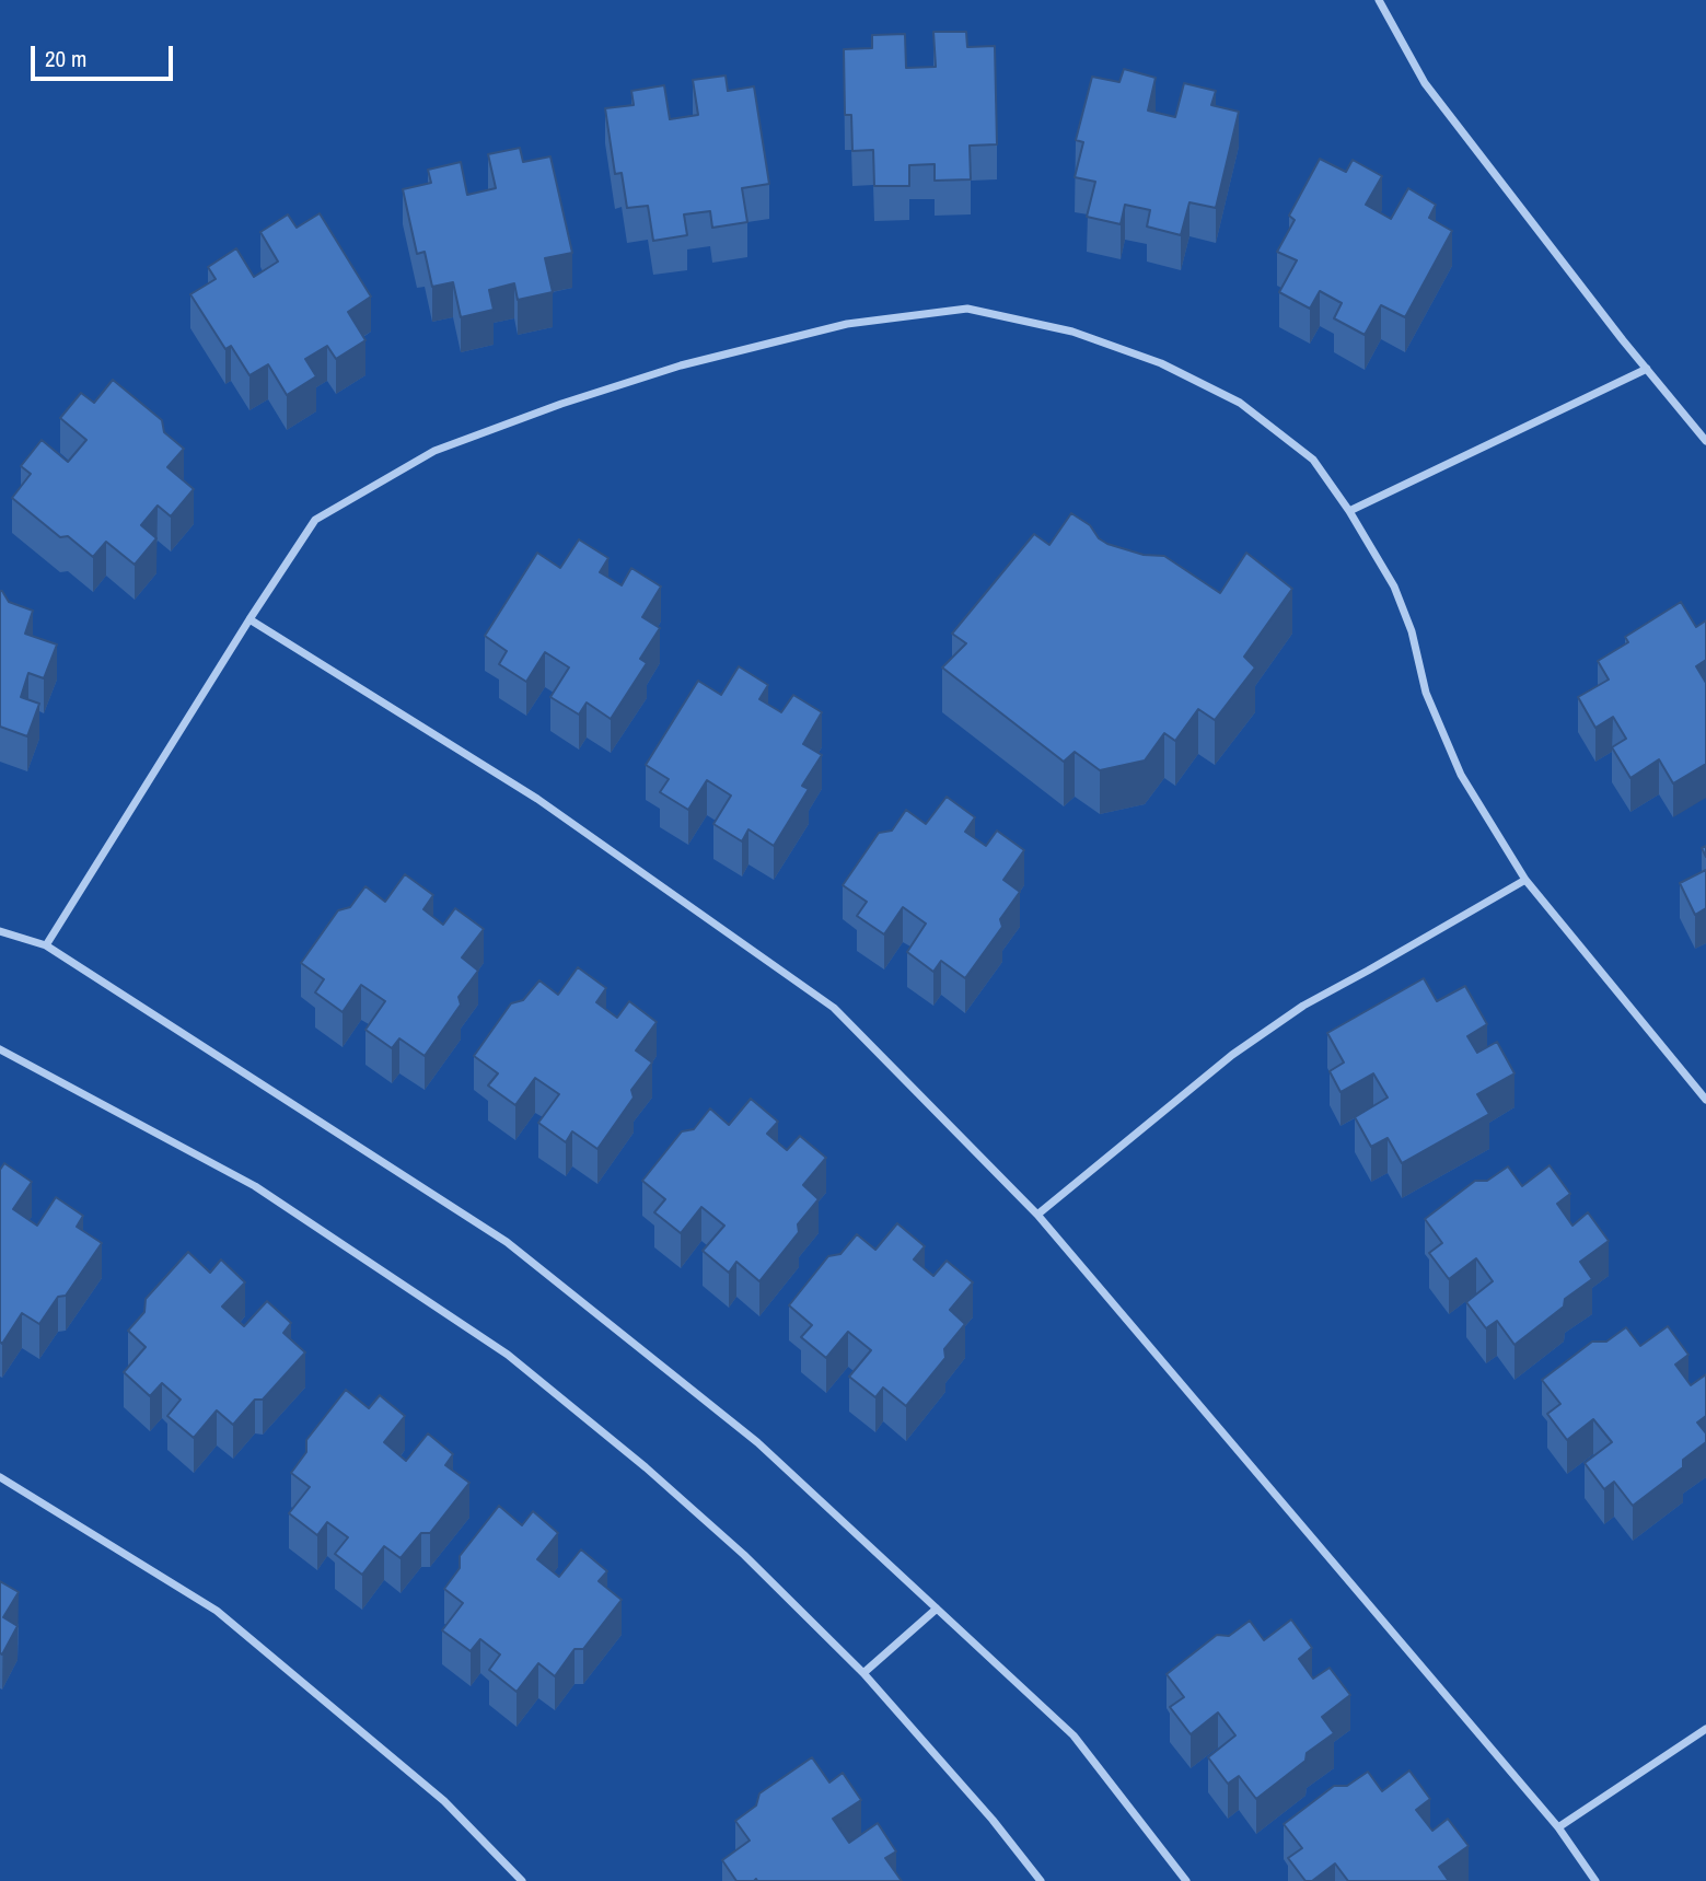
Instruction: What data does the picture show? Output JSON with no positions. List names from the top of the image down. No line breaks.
{"scale_bar":"20 m"}
